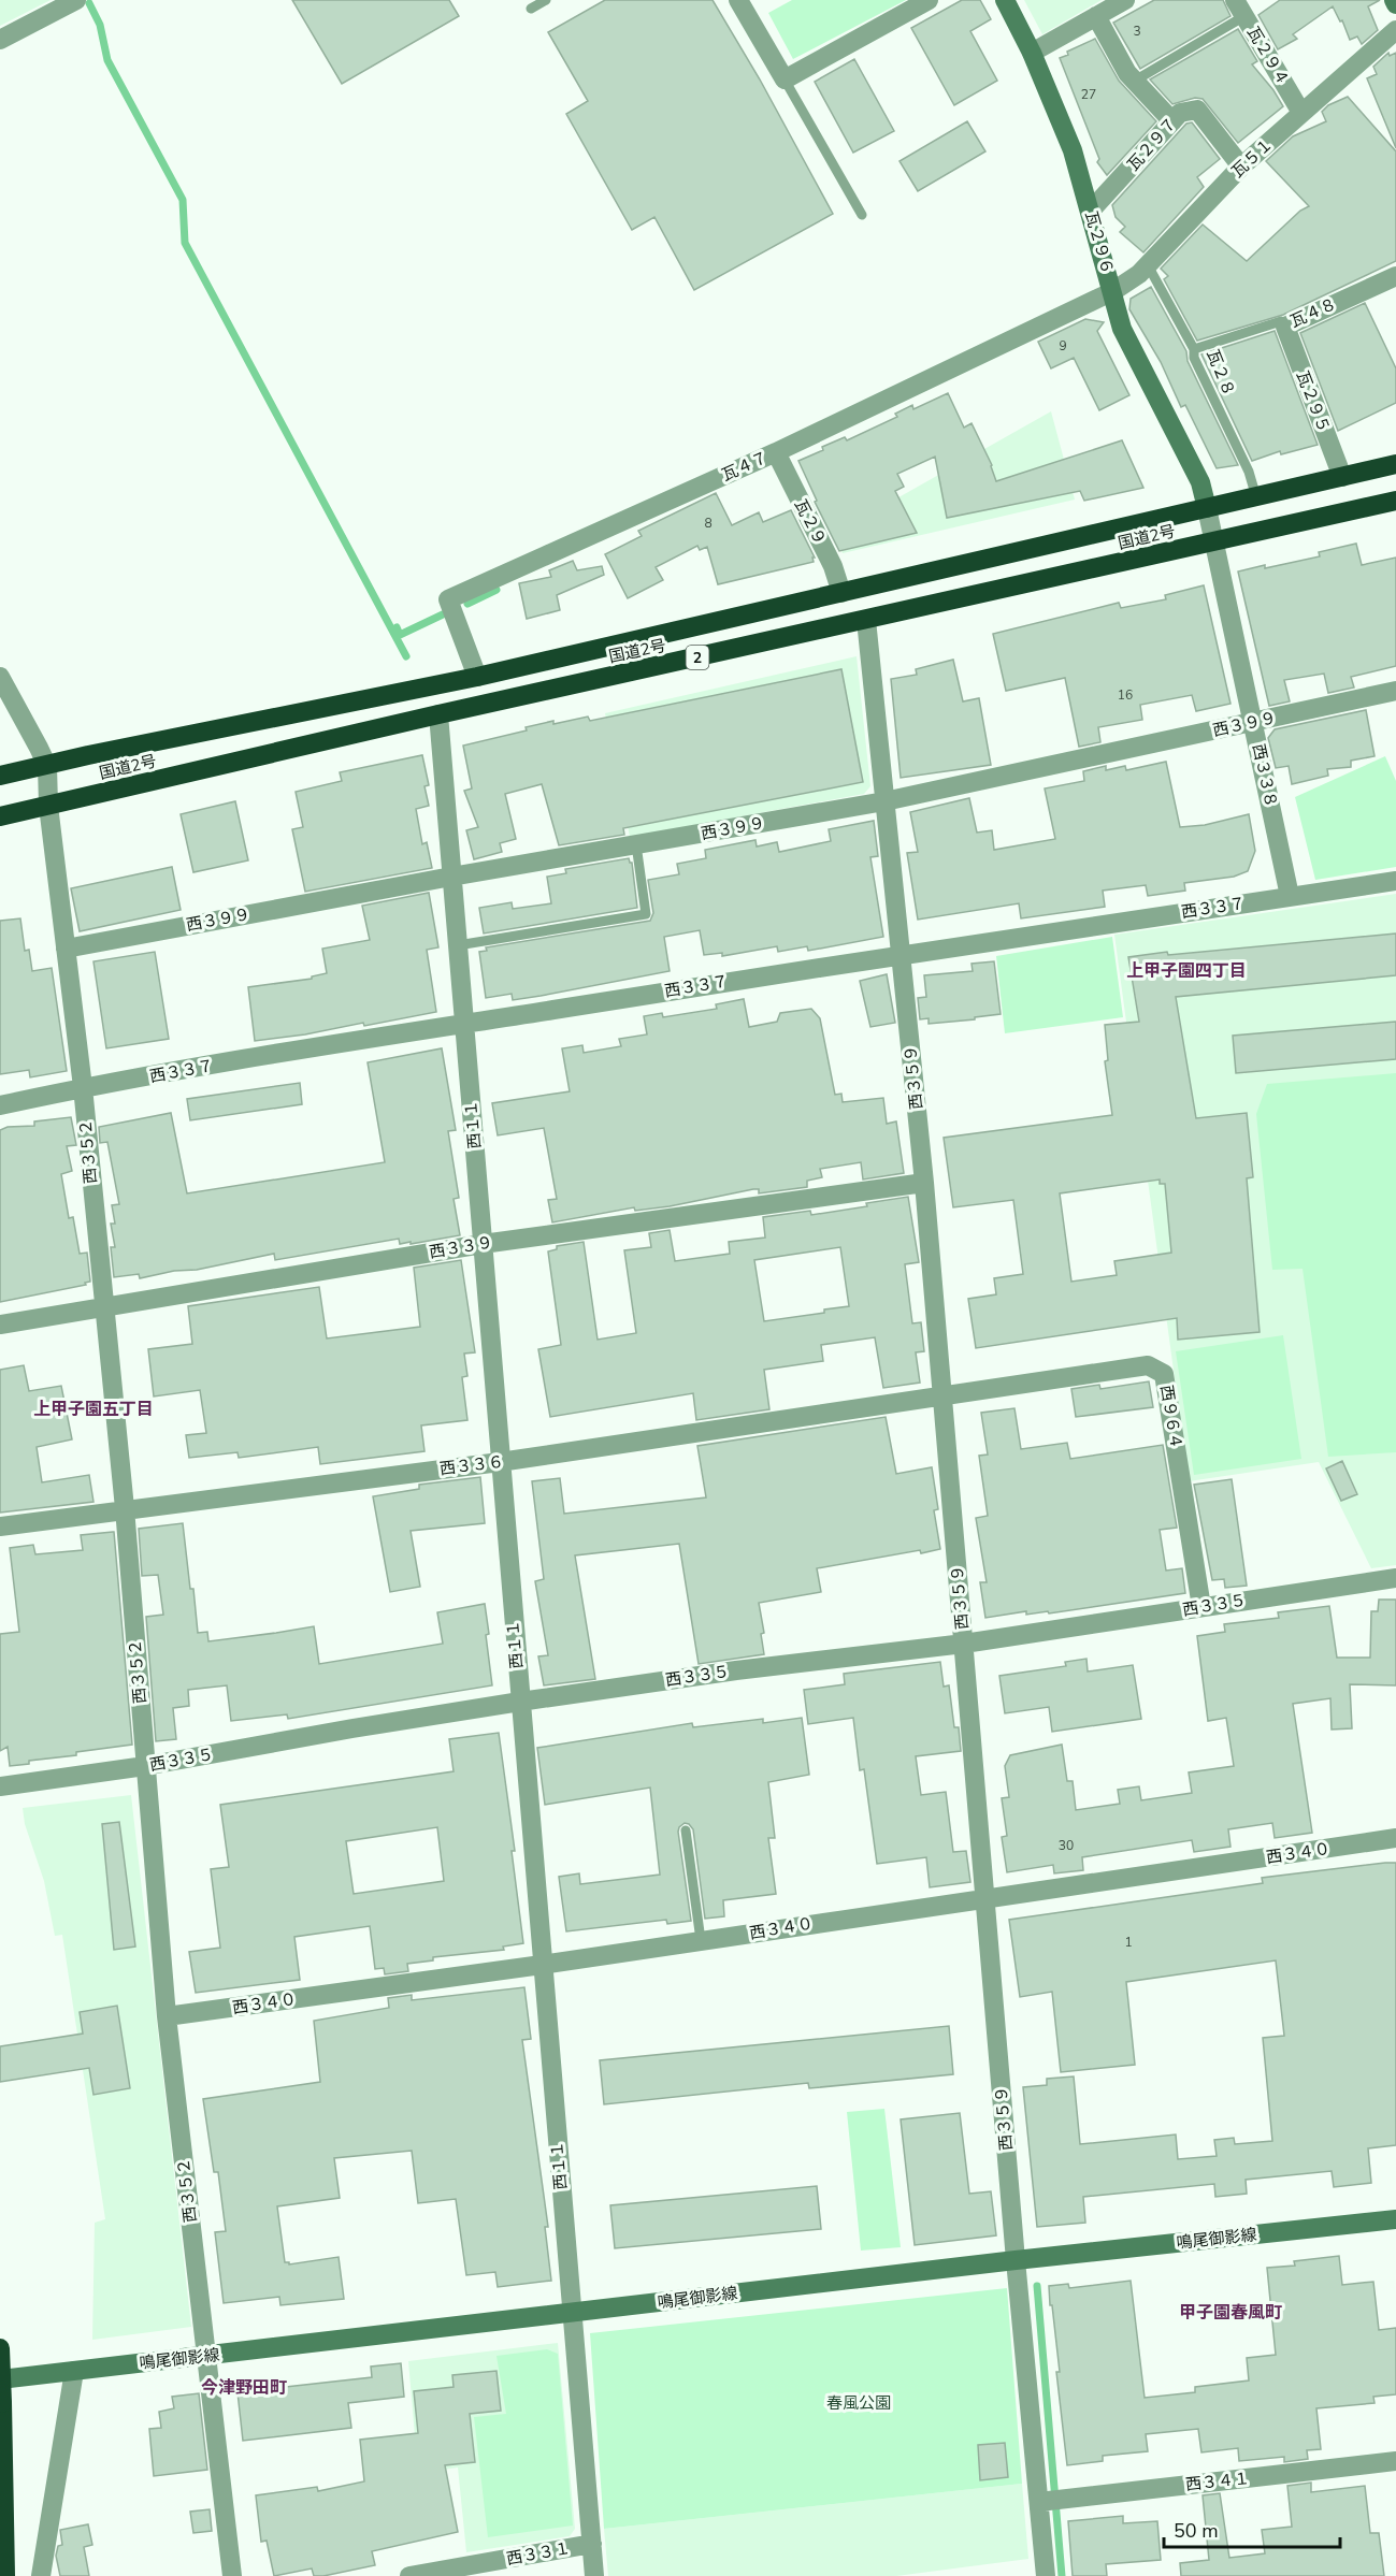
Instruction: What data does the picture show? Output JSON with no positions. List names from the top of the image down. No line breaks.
{"streets":{"highway":["国道2号","2"],"street":["瓦２９４","瓦２９７","瓦５１","瓦２９６","瓦４８","瓦２９５","瓦４７","瓦２９","西３９９","西３３８","西３３７","西３５９","西１１","西３５２","西３３９","西９６４","西３３６","西３３５","西３４０","鳴尾御影線","西３４１","西３３１"],"lane":["瓦２８"]},"crossings":[["瓦２９４","瓦５１"],["瓦２９７","瓦５１"],["瓦２９７","瓦２９６"],["瓦５１","瓦２９６"],["瓦５１","瓦２８"],["瓦５１","瓦４７"],["瓦２９６","瓦４７"],["瓦２９６","国道2号"],["瓦２９６","西３３８"],["瓦４８","瓦２８"],["瓦４８","瓦２９５"],["瓦２８","国道2号"],["瓦２９５","国道2号"],["瓦４７","瓦２９"],["瓦４７","国道2号"],["瓦２９","国道2号"],["国道2号","西３３８"],["国道2号","西３５９"],["国道2号","西１１"],["国道2号","西３５２"],["西３９９","西３３８"],["西３９９","西３５９"],["西３９９","西１１"],["西３９９","西３５２"],["西３３８","西３３７"],["西３３７","西３５９"],["西３３７","西１１"],["西３３７","西３５２"],["西３５９","西３３９"],["西３５９","西９６４"],["西３５９","西３３６"],["西３５９","西３３５"],["西３５９","西３４０"],["西３５９","鳴尾御影線"],["西３５９","西３４１"],["西１１","西３３９"],["西１１","西３３６"],["西１１","西３３５"],["西１１","西３４０"],["西１１","鳴尾御影線"],["西１１","西３３１"],["西３５２","西３３９"],["西３５２","西３３６"],["西３５２","西３３５"],["西３５２","西３４０"],["西３５２","鳴尾御影線"],["西９６４","西３３６"],["西９６４","西３３５"]],"districts":["上甲子園四丁目","上甲子園五丁目","甲子園春風町","今津野田町"],"parks":["春風公園"],"house_numbers":["3","27","9","8","16","30","1"],"scale_bar":"50 m"}
